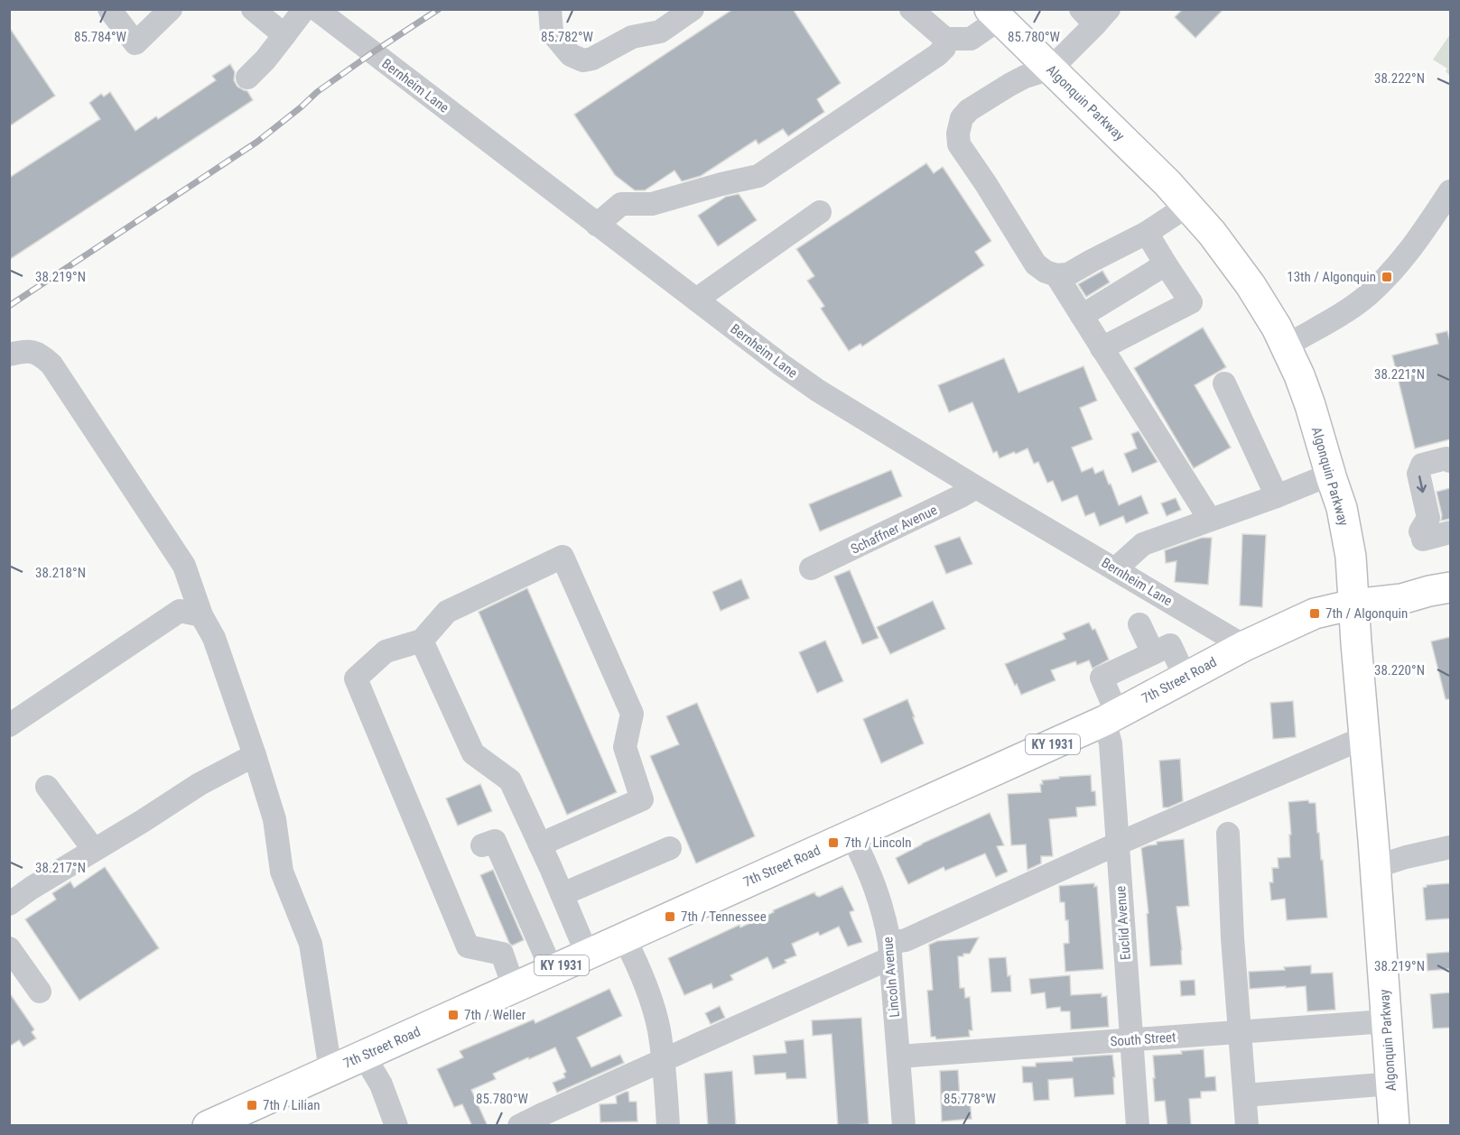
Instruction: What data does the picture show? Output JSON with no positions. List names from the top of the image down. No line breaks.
{"streets":{"main road":["Algonquin Parkway","7th Street Road","KY 1931"],"street":["Bernheim Lane","Schaffner Avenue","Euclid Avenue","Lincoln Avenue","South Street"]},"crossings":[["Bernheim Lane","Schaffner Avenue"],["Bernheim Lane","7th Street Road"],["Algonquin Parkway","7th Street Road"],["Algonquin Parkway","South Street"],["7th Street Road","Euclid Avenue"],["7th Street Road","Lincoln Avenue"],["Euclid Avenue","South Street"],["Lincoln Avenue","South Street"]],"places":{"transit":["13th / Algonquin","7th / Algonquin","7th / Lincoln","7th / Tennessee","7th / Weller","7th / Lilian"]},"coordinates":["85.784°W","85.782°W","85.780°W","38.222°N","38.219°N","38.221°N","38.218°N","38.220°N","38.217°N","85.778°W"]}
